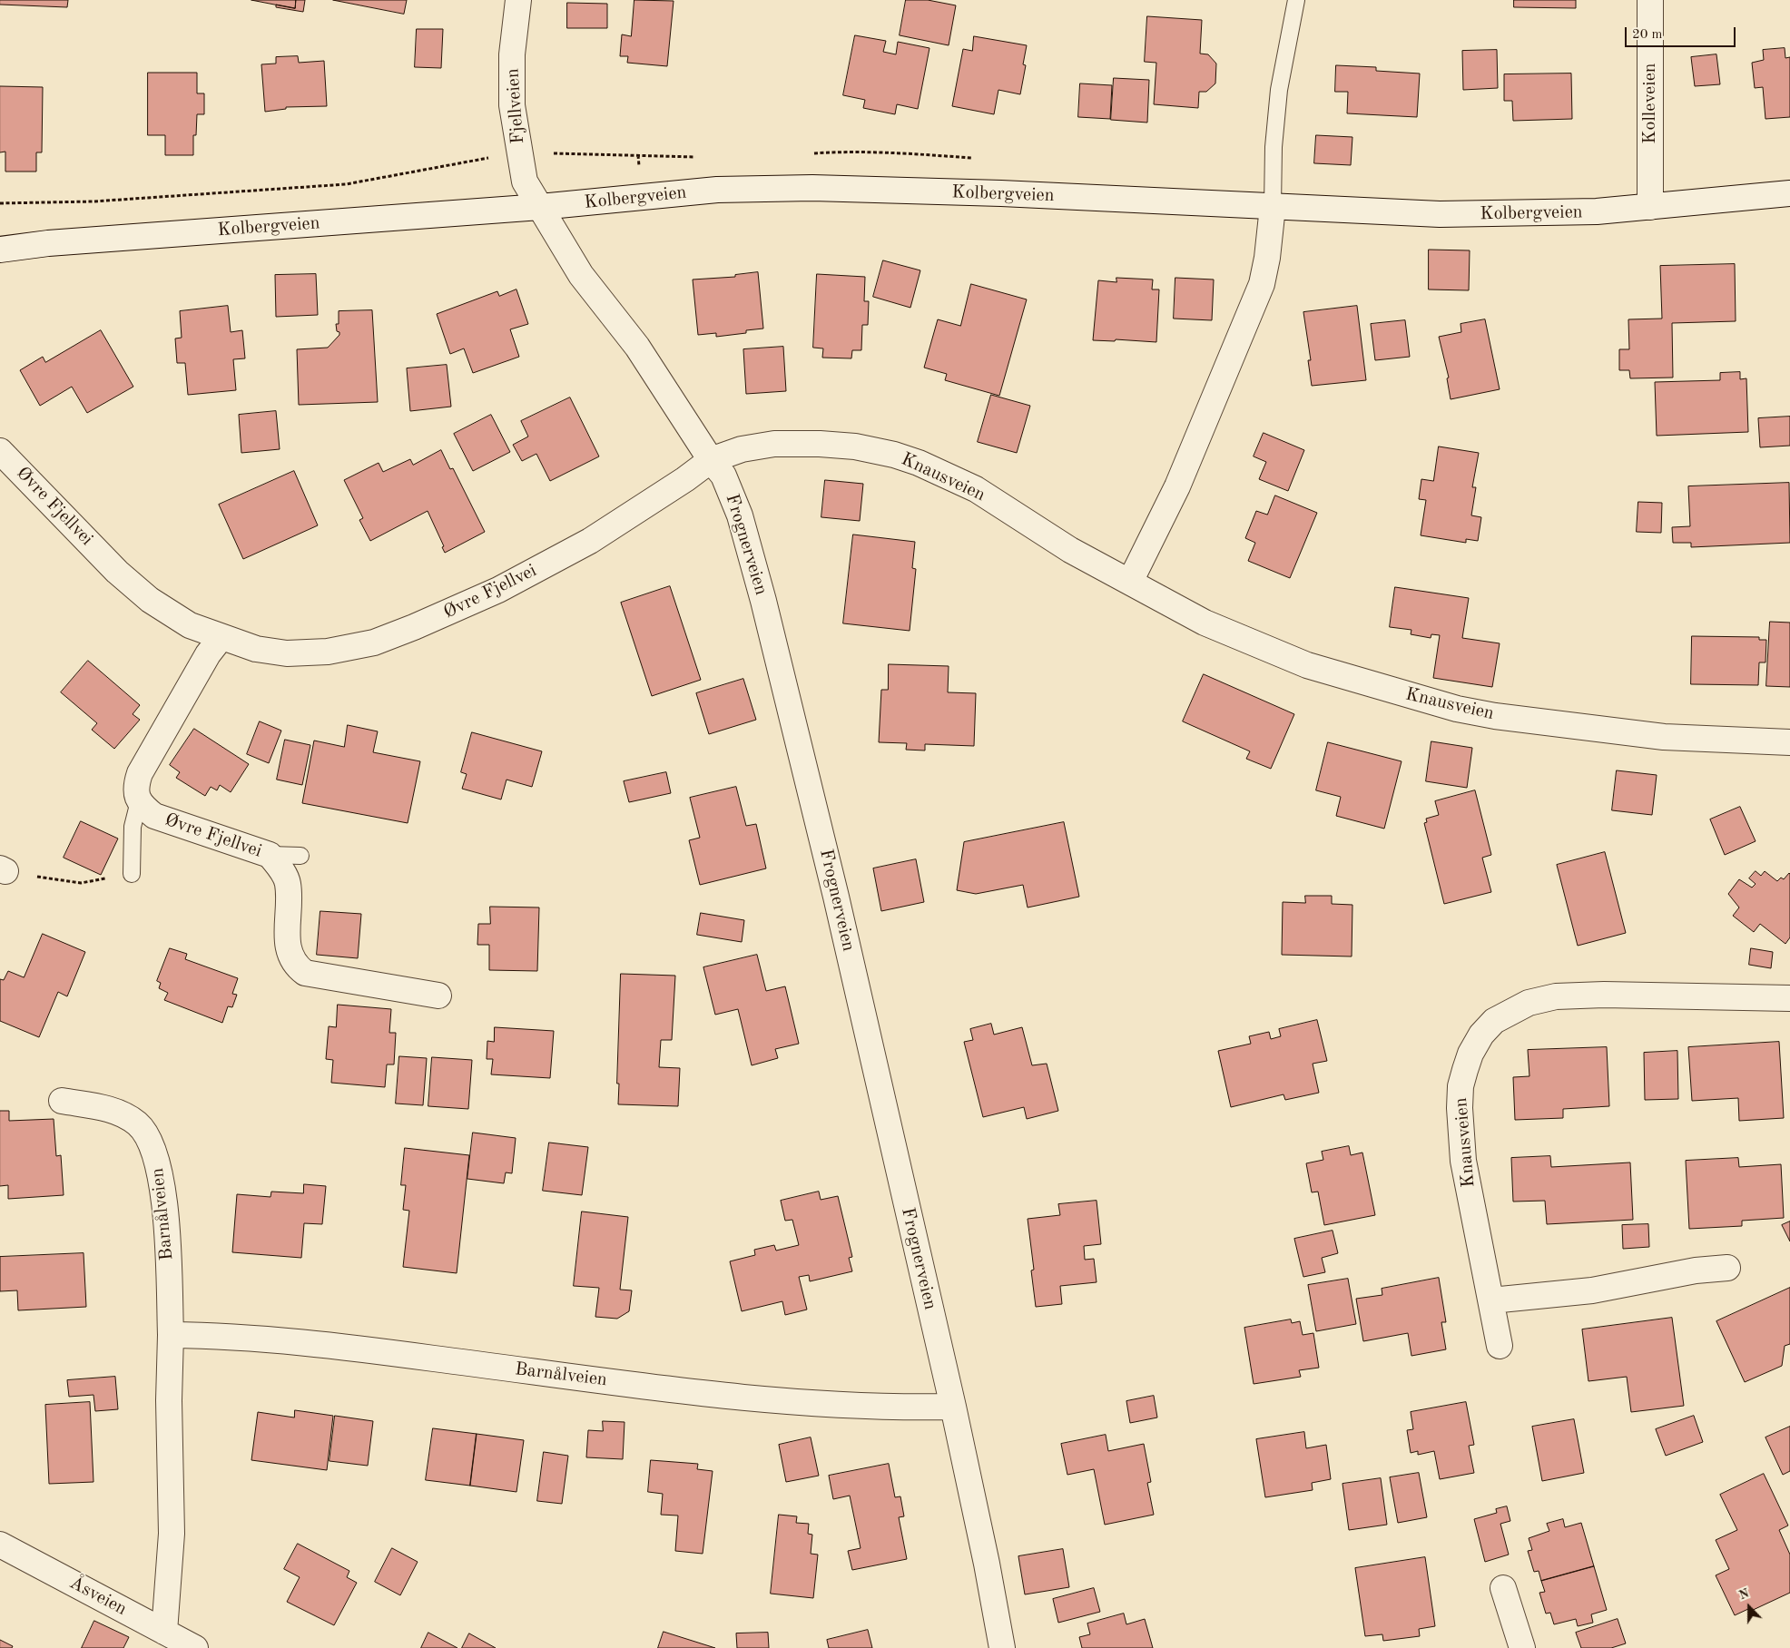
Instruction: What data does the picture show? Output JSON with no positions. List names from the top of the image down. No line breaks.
{"streets":{"street":["Kolleveien","Fjellveien","Kolbergveien","Knausveien","Øvre Fjellvei","Frognerveien","Barnålveien","Åsveien"]},"crossings":[["Kolleveien","Kolbergveien"],["Fjellveien","Kolbergveien"],["Fjellveien","Frognerveien"],["Kolbergveien","Frognerveien"],["Knausveien","Øvre Fjellvei"],["Knausveien","Frognerveien"],["Øvre Fjellvei","Frognerveien"],["Frognerveien","Barnålveien"],["Barnålveien","Åsveien"]],"scale_bar":"20 m","north":"top"}
